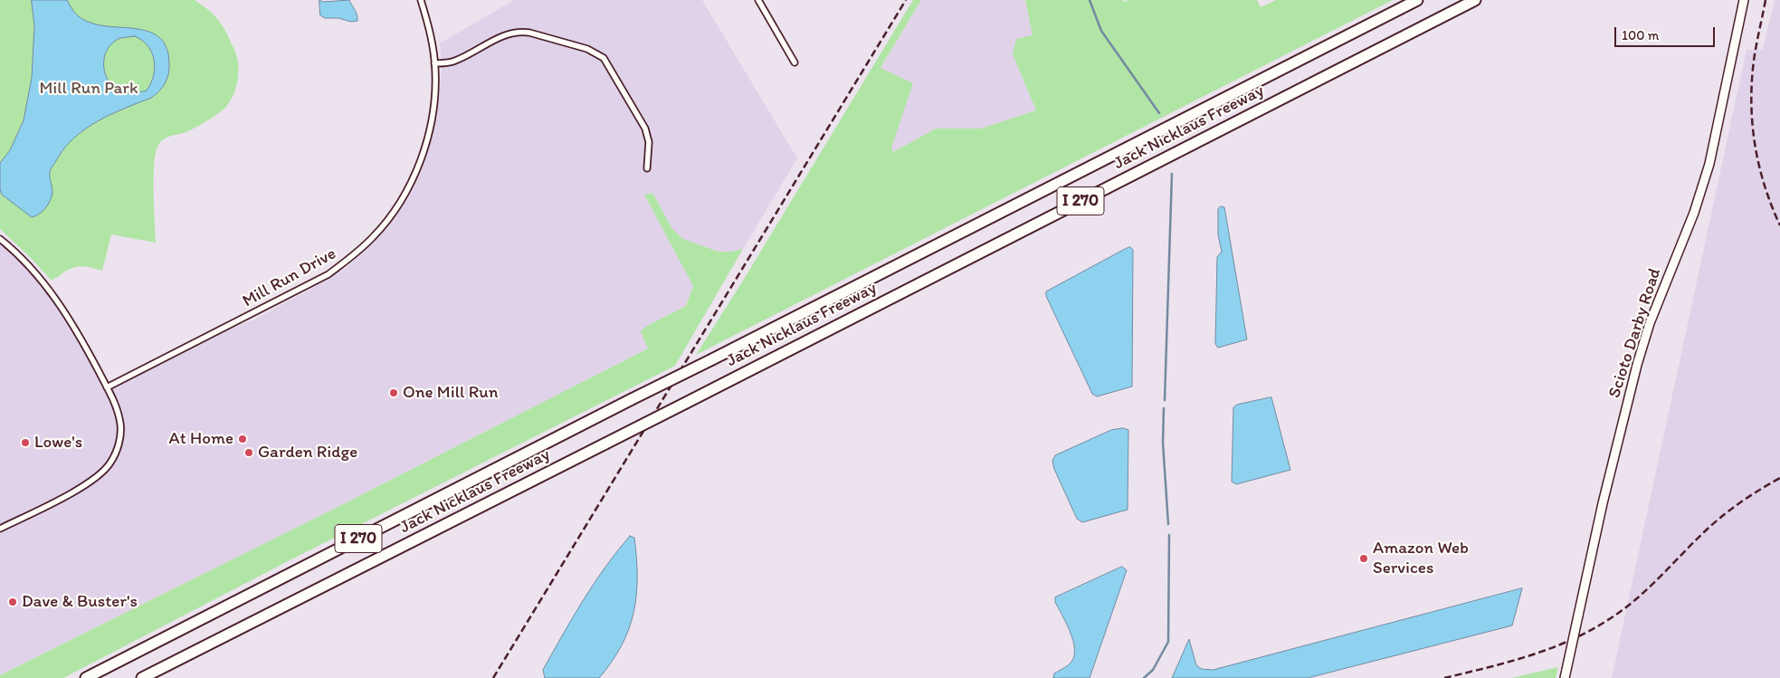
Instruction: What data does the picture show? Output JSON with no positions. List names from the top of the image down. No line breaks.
{"streets":{"highway":["Jack Nicklaus Freeway","I 270"],"main road":["Scioto Darby Road"],"street":["Mill Run Drive"]},"parks":["Mill Run Park"],"places":["One Mill Run","At Home","Lowe's","Garden Ridge","Amazon Web Services","Dave & Buster's"],"scale_bar":"100 m"}
